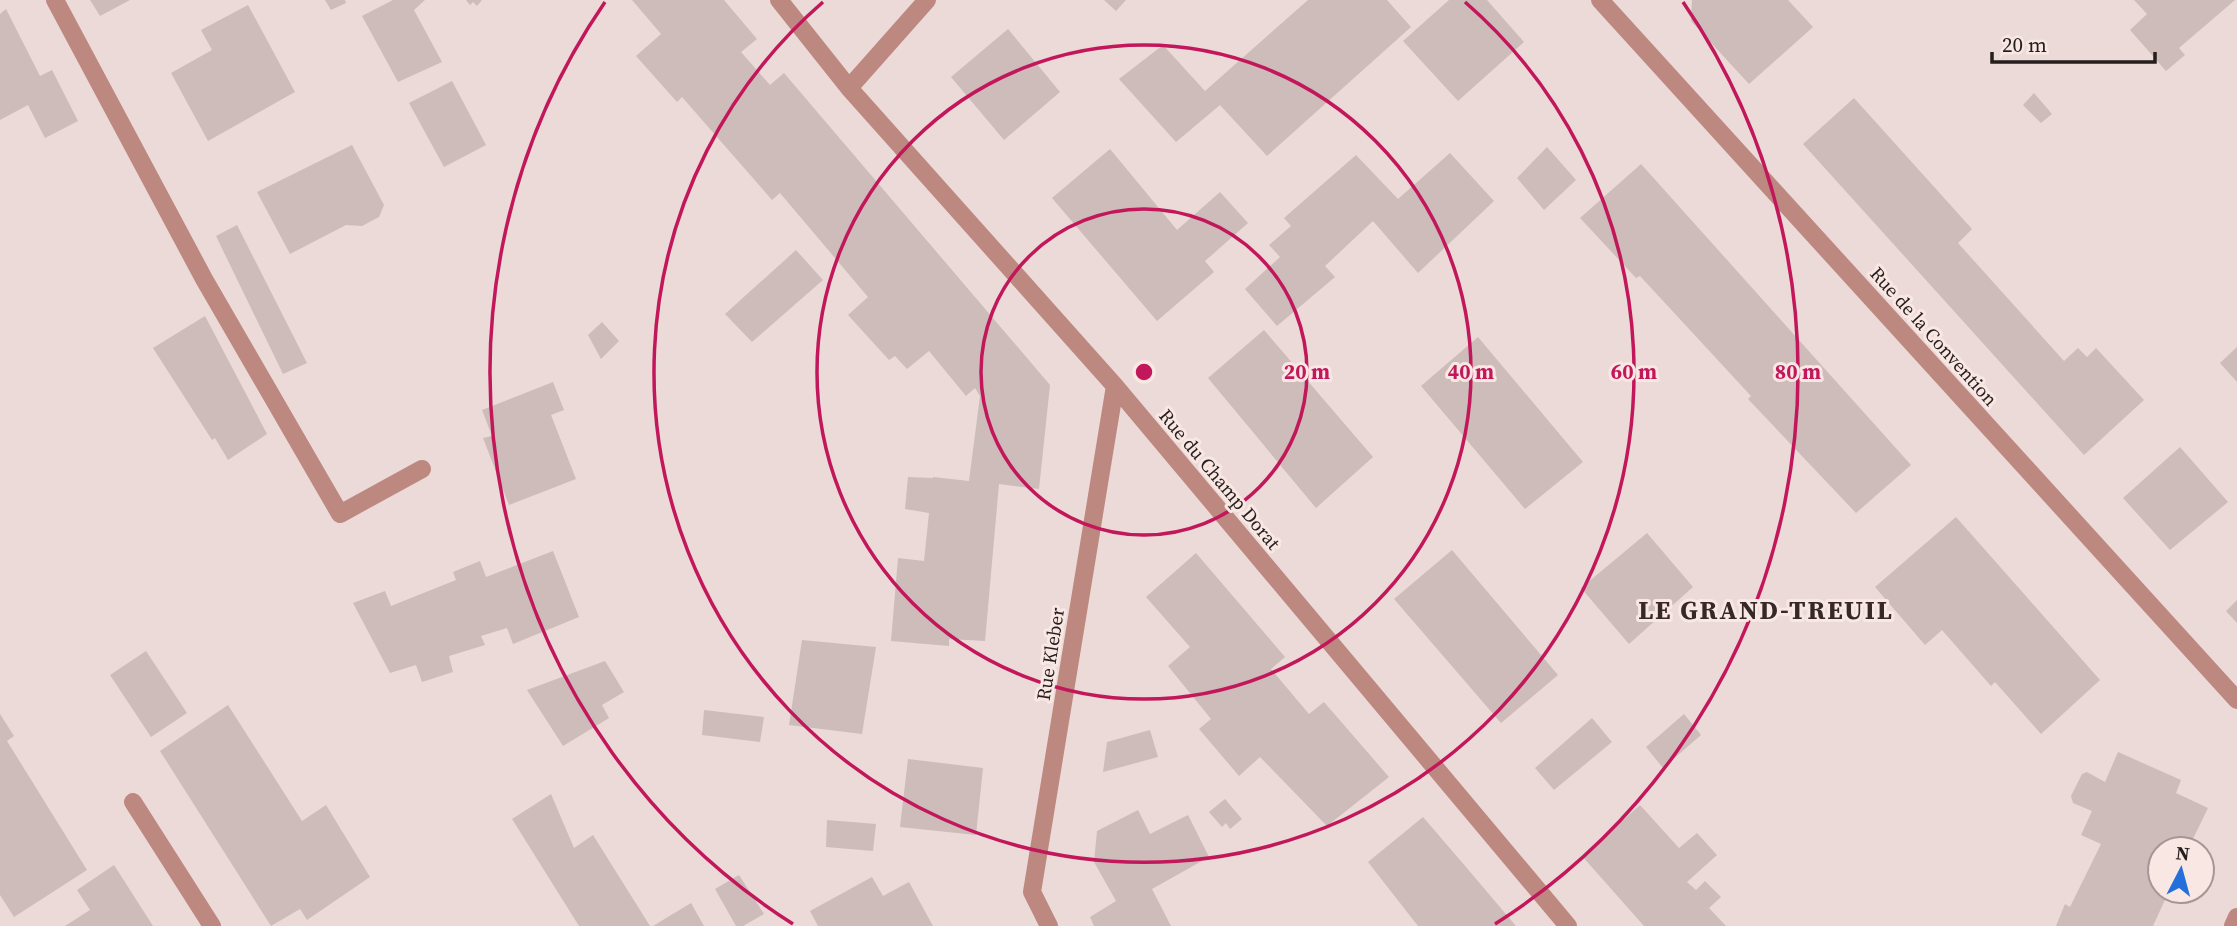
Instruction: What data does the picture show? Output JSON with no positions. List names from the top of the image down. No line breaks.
{"streets":{"street":["Rue de la Convention","Rue du Champ Dorat","Rue Kleber"]},"crossings":[["Rue du Champ Dorat","Rue Kleber"]],"districts":["LE GRAND-TREUIL"],"scale_bar":"20 m","north":"top","rings":["20 m","40 m","60 m","80 m"]}
